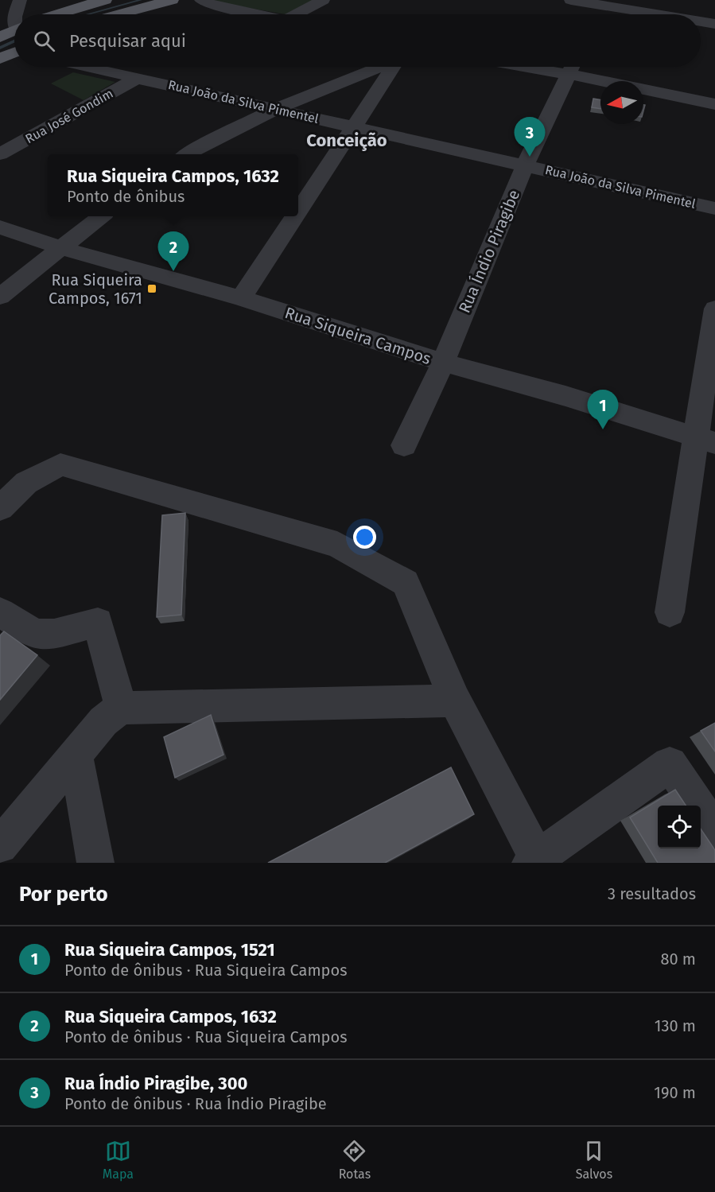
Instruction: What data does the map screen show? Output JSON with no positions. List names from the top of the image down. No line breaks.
{"streets":{"street":["Rua João da Silva Pimentel","Rua José Gondim","Rua Índio Piragibe","Rua Siqueira Campos"]},"crossings":[["Rua João da Silva Pimentel","Rua José Gondim"],["Rua João da Silva Pimentel","Rua Índio Piragibe"],["Rua Índio Piragibe","Rua Siqueira Campos"]],"districts":["Conceição"],"places":{"transit":["Rua Siqueira Campos, 1671"]},"north":"left","page":{"search":"Pesquisar aqui","pins":["3","2","1"],"popup":["Rua Siqueira Campos, 1632","Ponto de ônibus"],"heading":["Por perto","3 resultados"],"list":[{"mark":"1","name":"Rua Siqueira Campos, 1521","note":"Ponto de ônibus · Rua Siqueira Campos","value":"80 m"},{"mark":"2","name":"Rua Siqueira Campos, 1632","note":"Ponto de ônibus · Rua Siqueira Campos","value":"130 m"},{"mark":"3","name":"Rua Índio Piragibe, 300","note":"Ponto de ônibus · Rua Índio Piragibe","value":"190 m"}],"nav":["Mapa","Rotas","Salvos"]}}
